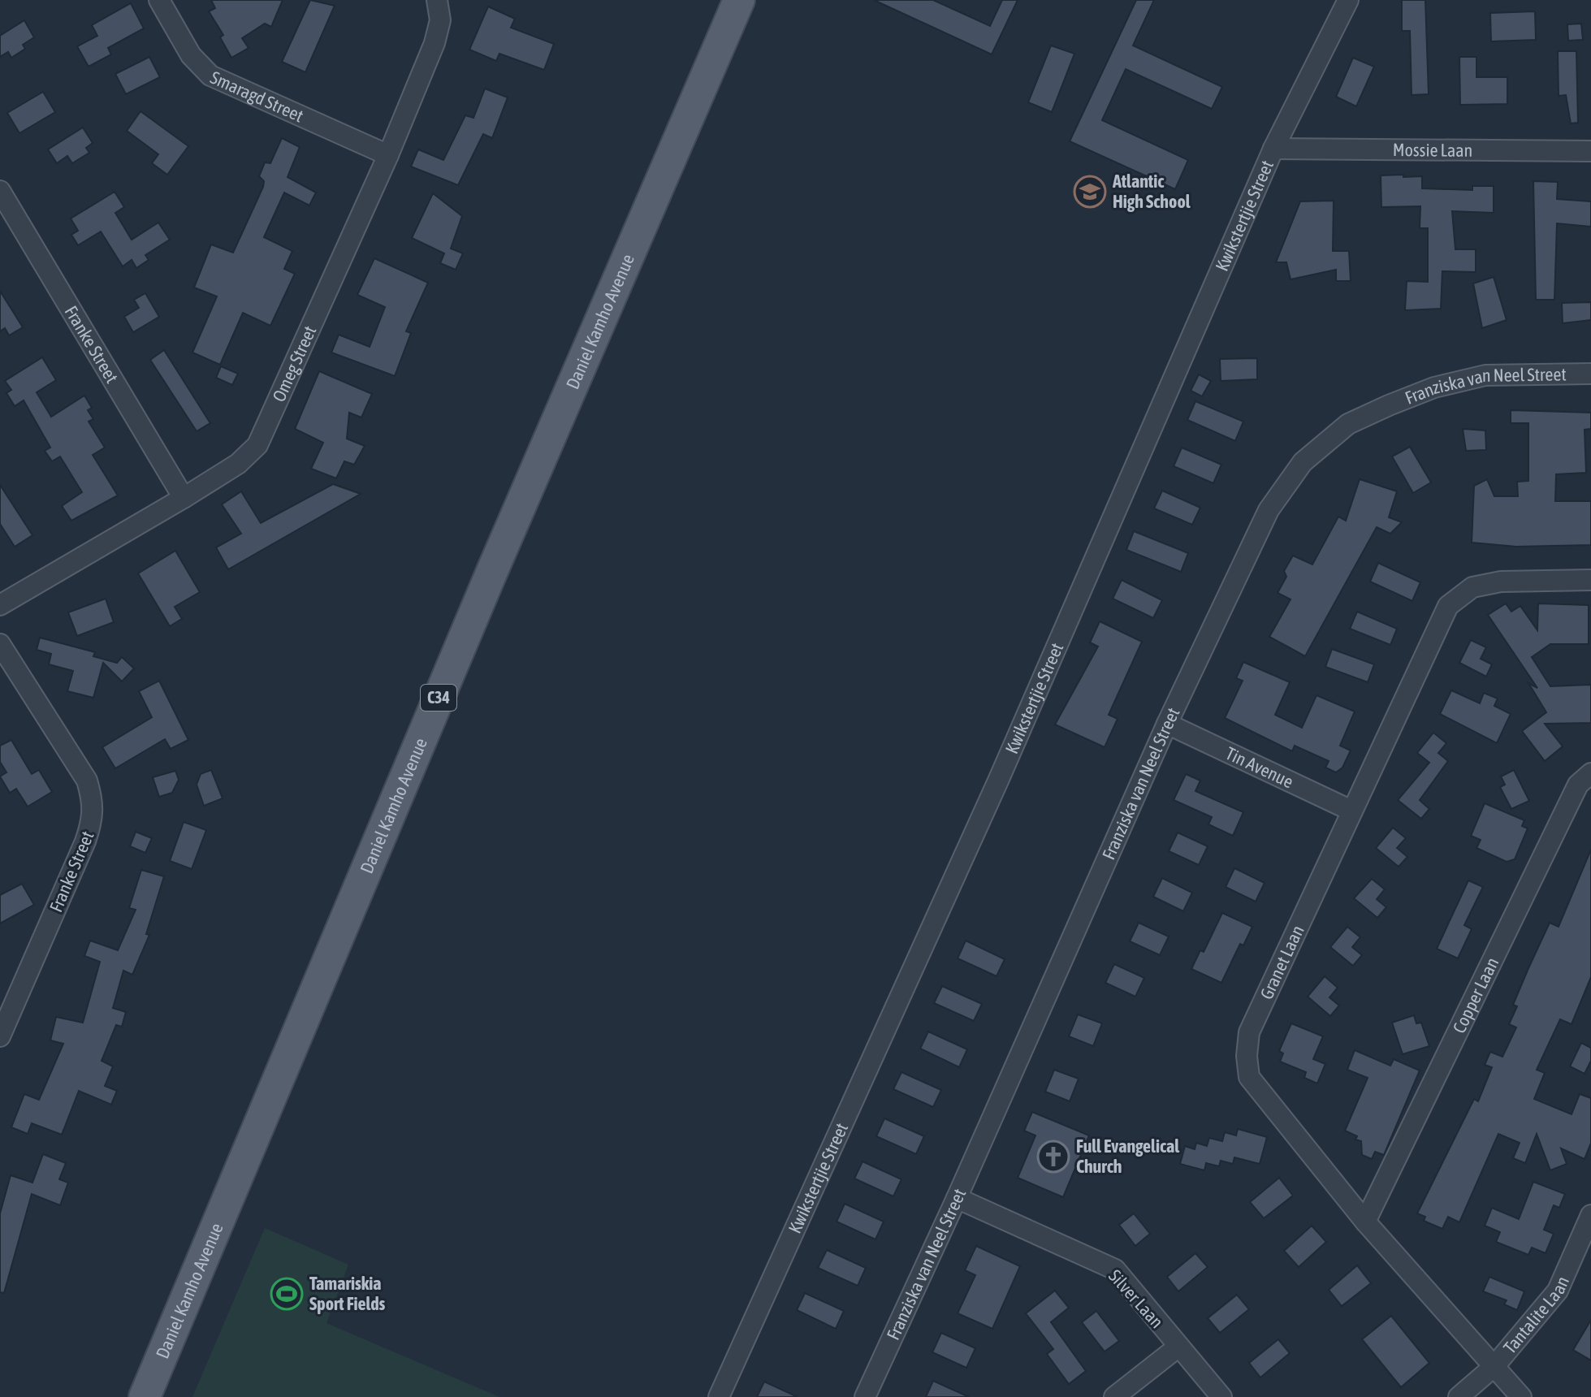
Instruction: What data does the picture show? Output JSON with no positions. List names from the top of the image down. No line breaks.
{"streets":{"main road":["Daniel Kamho Avenue","C34"],"street":["Smaragd Street","Mossie Laan","Kwikstertjie Street","Franke Street","Omeg Street","Franziska van Neel Street","Tin Avenue","Granet Laan","Copper Laan","Silver Laan","Tantalite Laan"]},"crossings":[["Smaragd Street","Omeg Street"],["Mossie Laan","Kwikstertjie Street"],["Franke Street","Omeg Street"],["Franziska van Neel Street","Tin Avenue"],["Franziska van Neel Street","Silver Laan"],["Tin Avenue","Granet Laan"],["Granet Laan","Copper Laan"],["Granet Laan","Tantalite Laan"]],"places":{"school or university":["Atlantic High School"],"church":["Full Evangelical Church"],"sports":["Tamariskia Sport Fields"]}}
